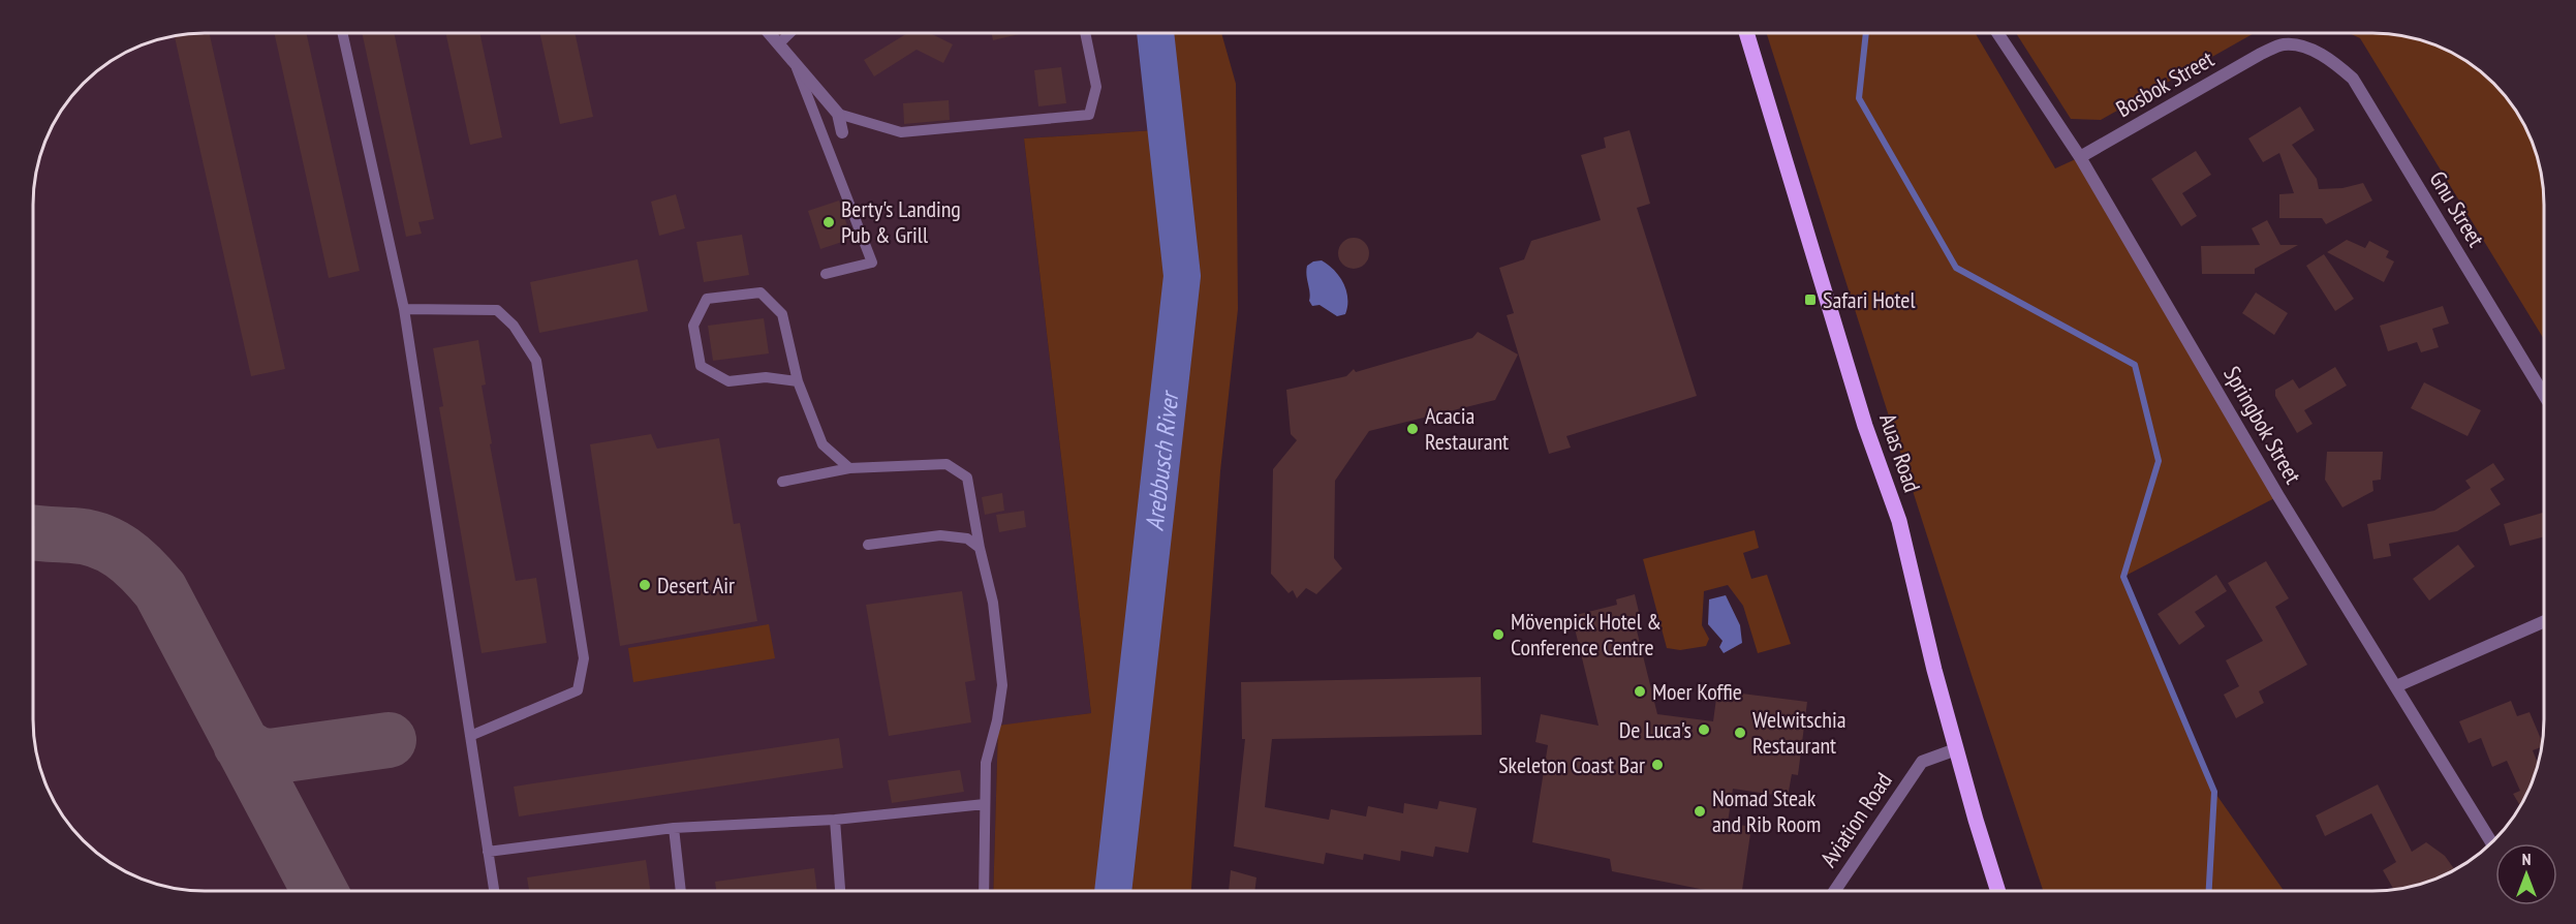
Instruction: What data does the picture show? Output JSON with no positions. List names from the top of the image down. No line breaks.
{"streets":{"main road":["Auas Road"],"street":["Bosbok Street","Gnu Street","Springbok Street","Aviation Road"]},"crossings":[["Bosbok Street","Gnu Street"],["Bosbok Street","Springbok Street"],["Auas Road","Aviation Road"]],"water":["Arebbusch River"],"places":{"other":["Berty's Landing Pub & Grill","Acacia Restaurant","Desert Air","Mövenpick Hotel & Conference Centre","Moer Koffie","De Luca's","Welwitschia Restaurant","Skeleton Coast Bar","Nomad Steak and Rib Room"],"transit":["Safari Hotel"]},"north":"top"}
